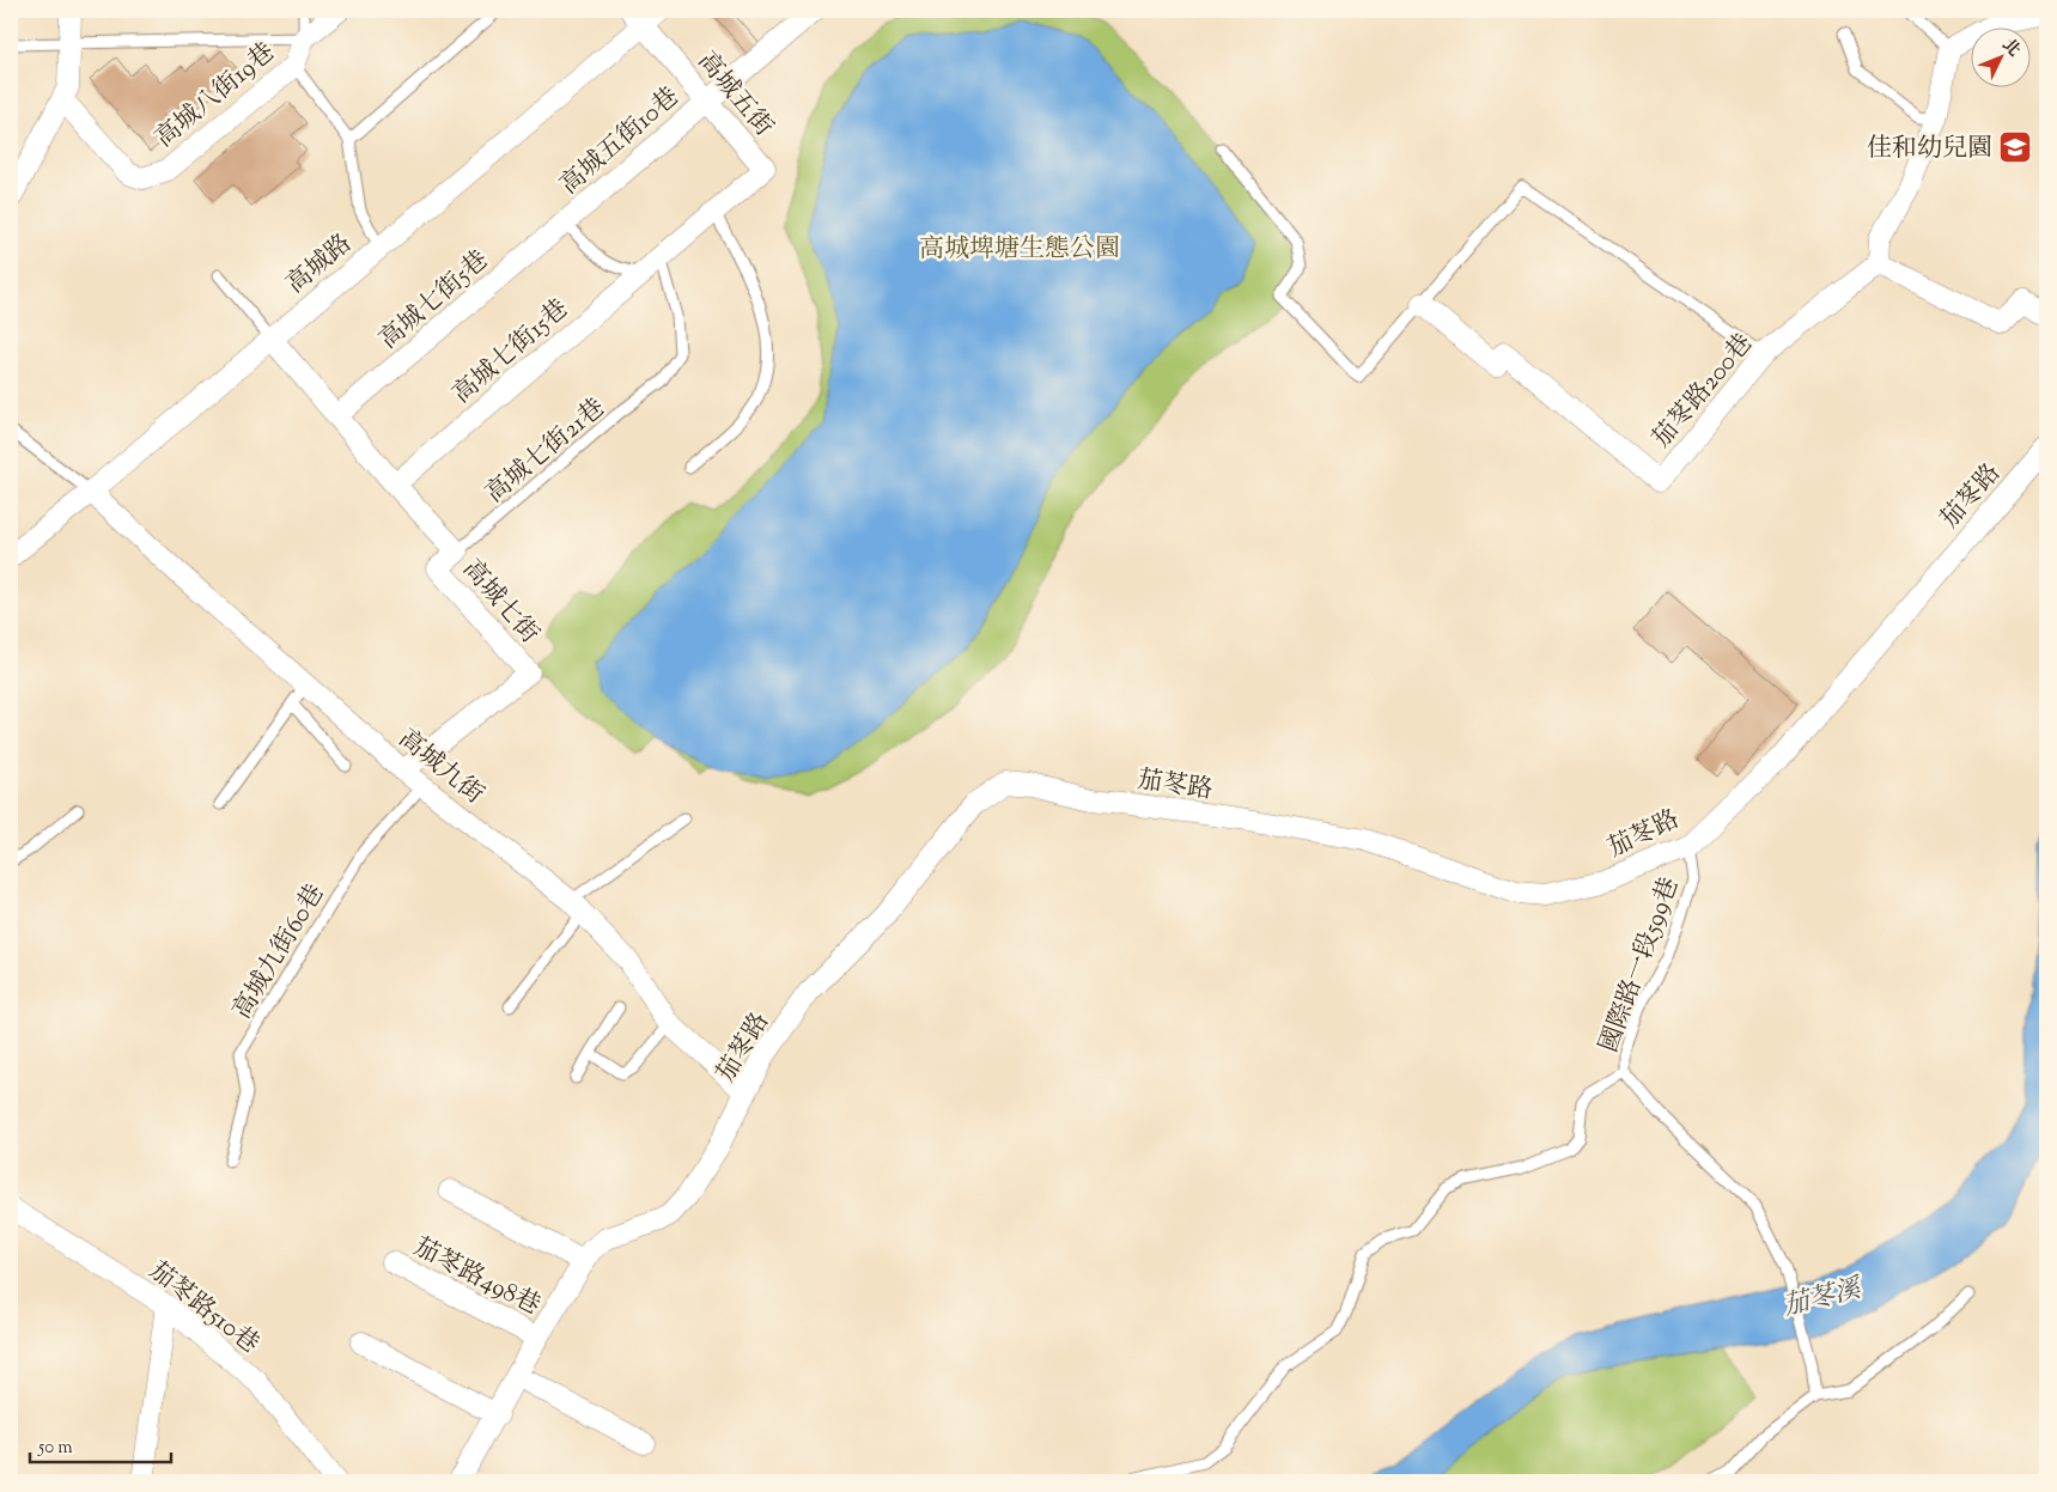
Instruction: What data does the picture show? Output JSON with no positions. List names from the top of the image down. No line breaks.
{"streets":{"street":["高城五街","高城八街19巷","高城五街10巷","高城路","高城七街5巷","高城七街15巷","茄苳路200巷","茄苳路","高城七街","高城九街","茄苳路498巷","茄苳路510巷"],"lane":["高城七街21巷","高城九街60巷","國際路一段599巷"]},"crossings":[["高城五街","高城五街10巷"],["高城五街","高城路"],["高城五街","高城七街15巷"],["高城五街10巷","高城七街5巷"],["高城路","高城七街"],["高城路","高城九街"],["高城七街5巷","高城七街"],["高城七街15巷","高城七街21巷"],["高城七街15巷","高城七街"],["高城七街21巷","高城七街"],["茄苳路","高城九街"],["茄苳路","國際路一段599巷"],["茄苳路","茄苳路498巷"],["高城七街","高城九街"],["高城九街","高城九街60巷"]],"water":["茄苳溪"],"parks":["高城埤塘生態公園"],"places":{"school or university":["佳和幼兒園"]},"scale_bar":"50 m","north":"top right"}
